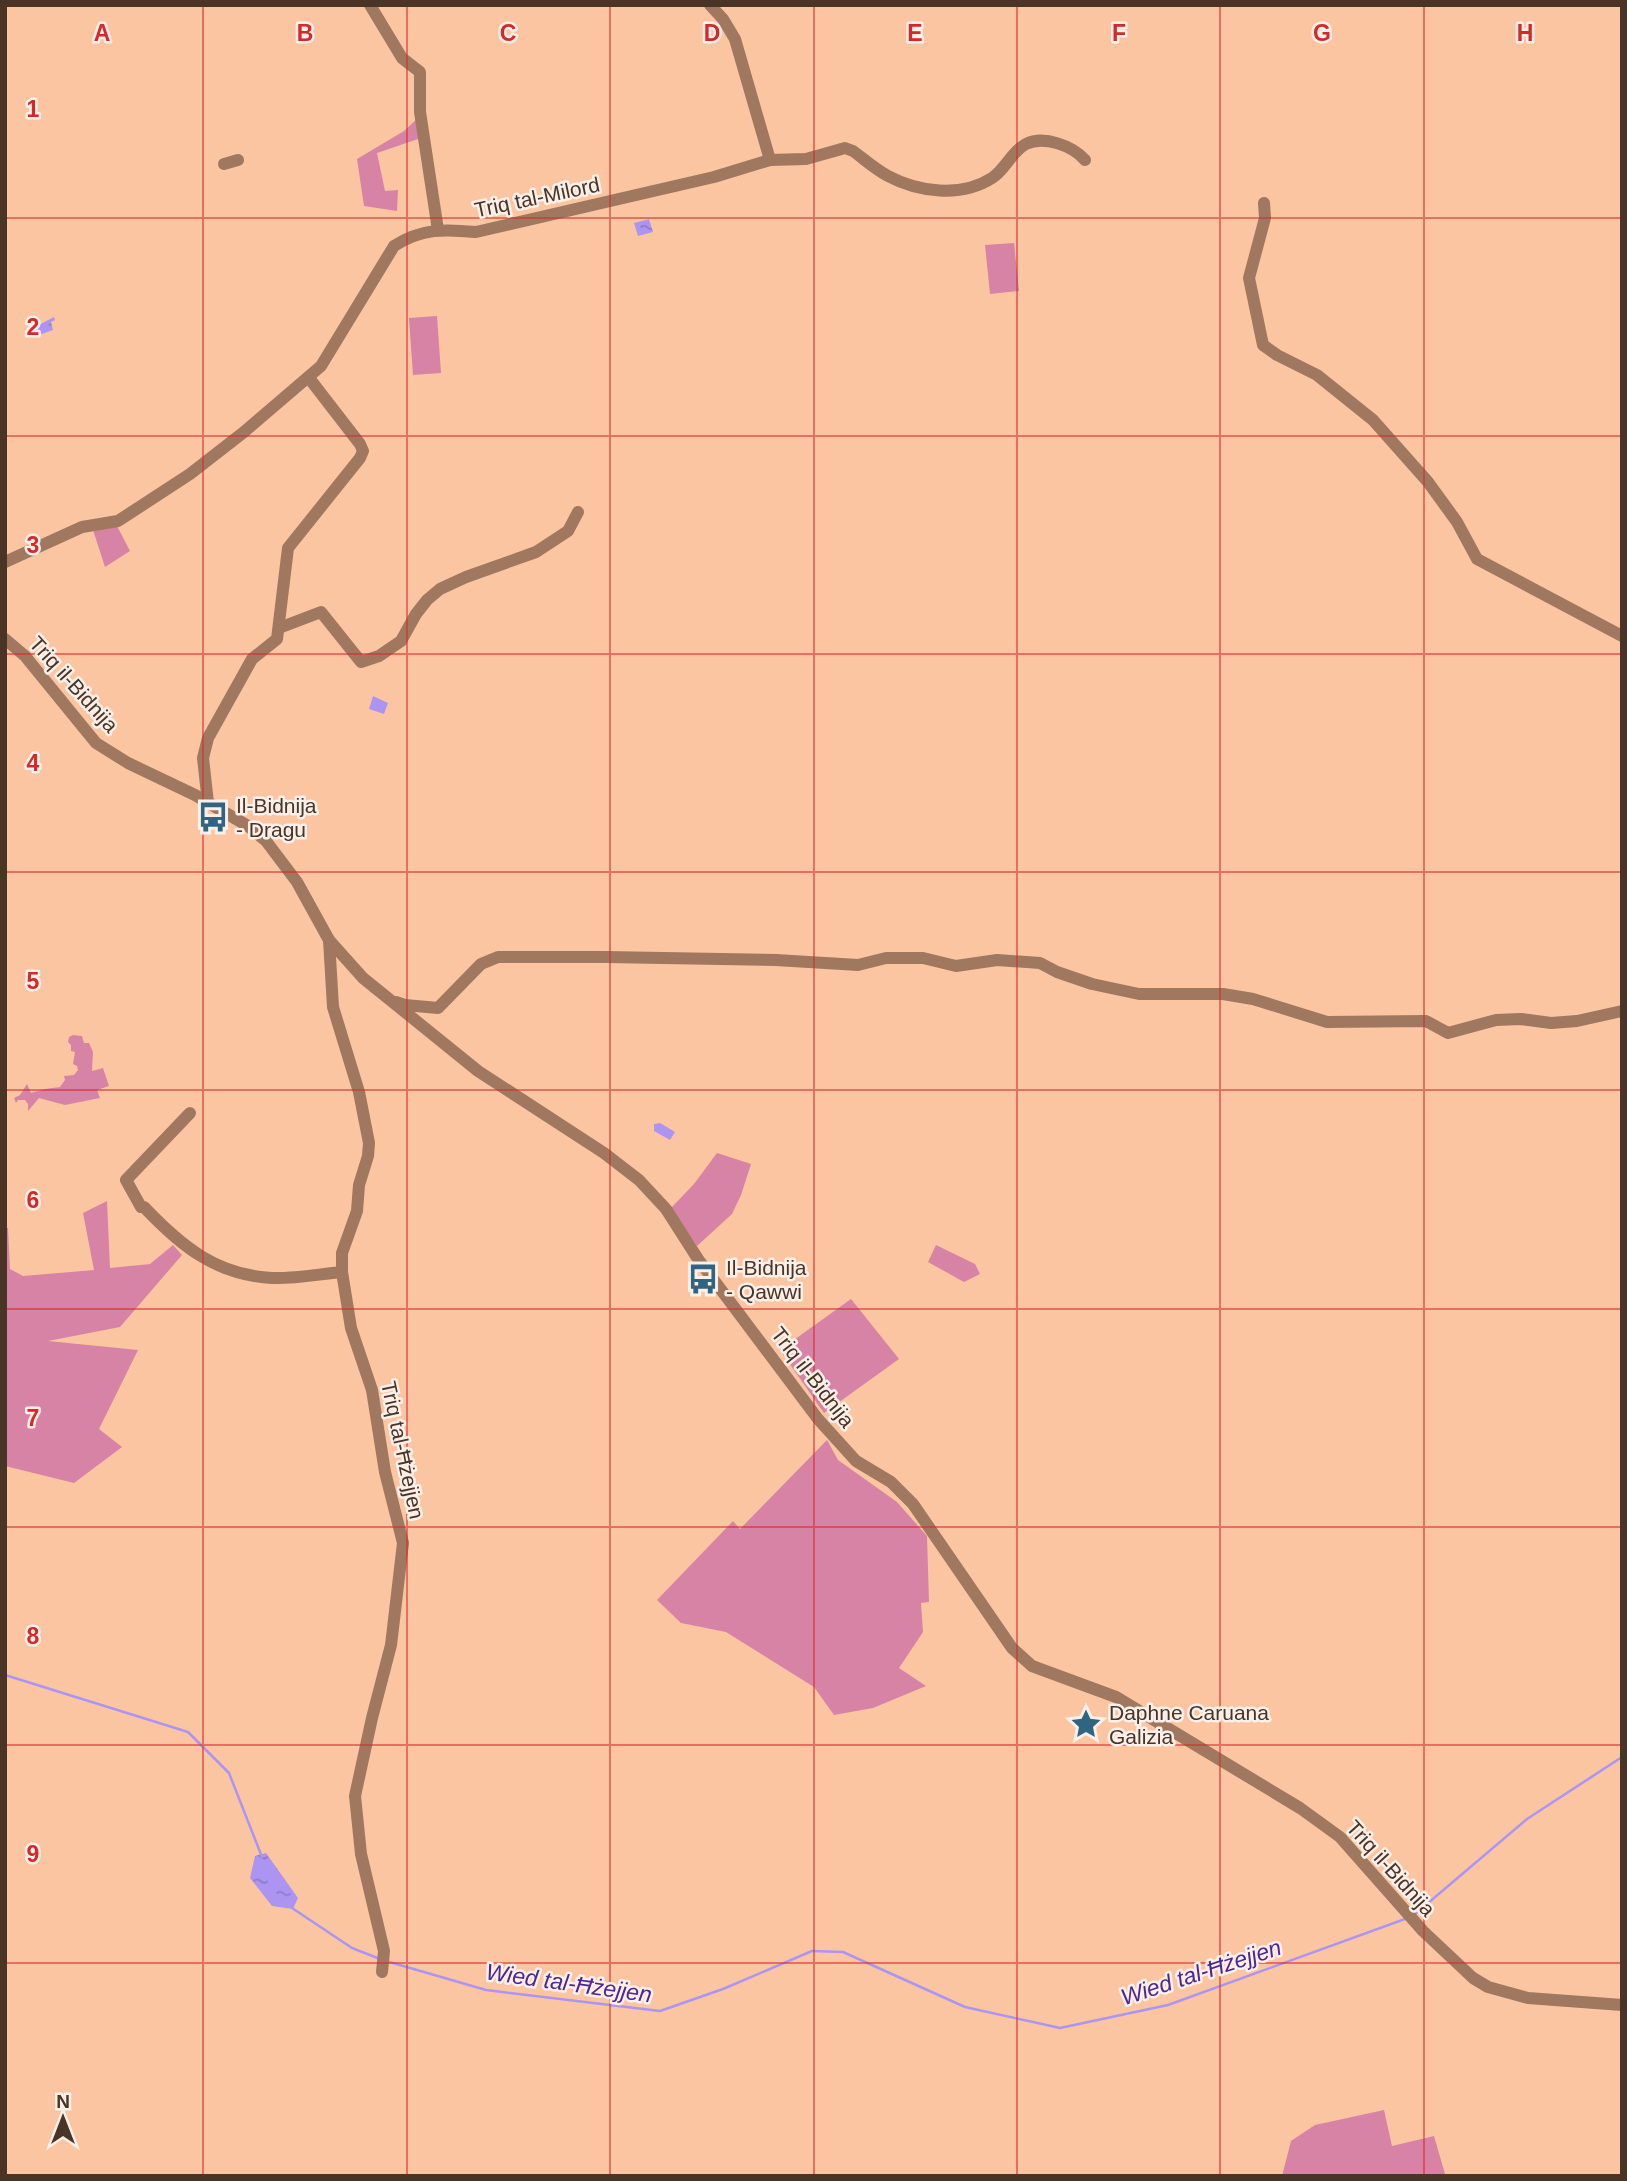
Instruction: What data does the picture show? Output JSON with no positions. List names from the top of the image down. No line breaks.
{"streets":{"street":["Triq tal-Milord","Triq il-Bidnija","Triq tal-Ħżejjen"]},"crossings":[["Triq il-Bidnija","Triq tal-Ħżejjen"]],"water":["Wied tal-Ħżejjen"],"places":{"bus stop":["Il-Bidnija - Dragu","Il-Bidnija - Qawwi"],"place":["Daphne Caruana Galizia"]},"north":"top","grid":{"columns":["A","B","C","D","E","F","G","H"],"rows":["1","2","3","4","5","6","7","8","9"]}}
